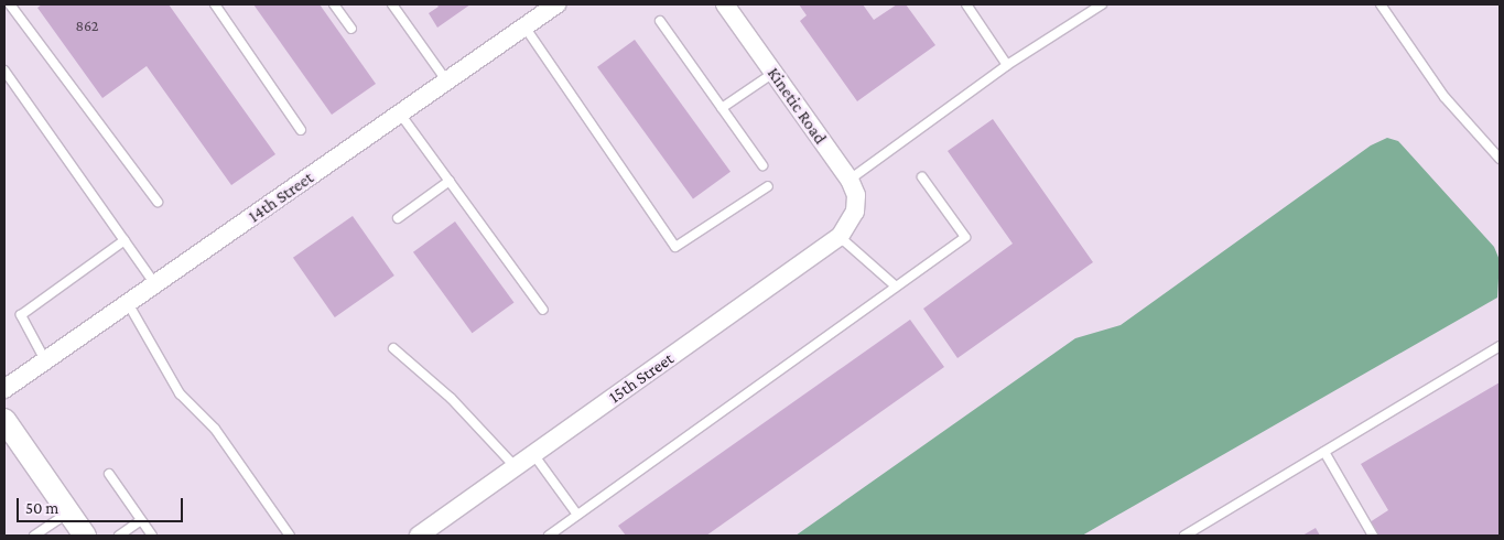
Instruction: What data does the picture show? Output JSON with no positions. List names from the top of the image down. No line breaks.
{"streets":{"street":["Kinetic Road","14th Street","15th Street"]},"crossings":[["Kinetic Road","15th Street"]],"house_numbers":["862"],"scale_bar":"50 m"}
